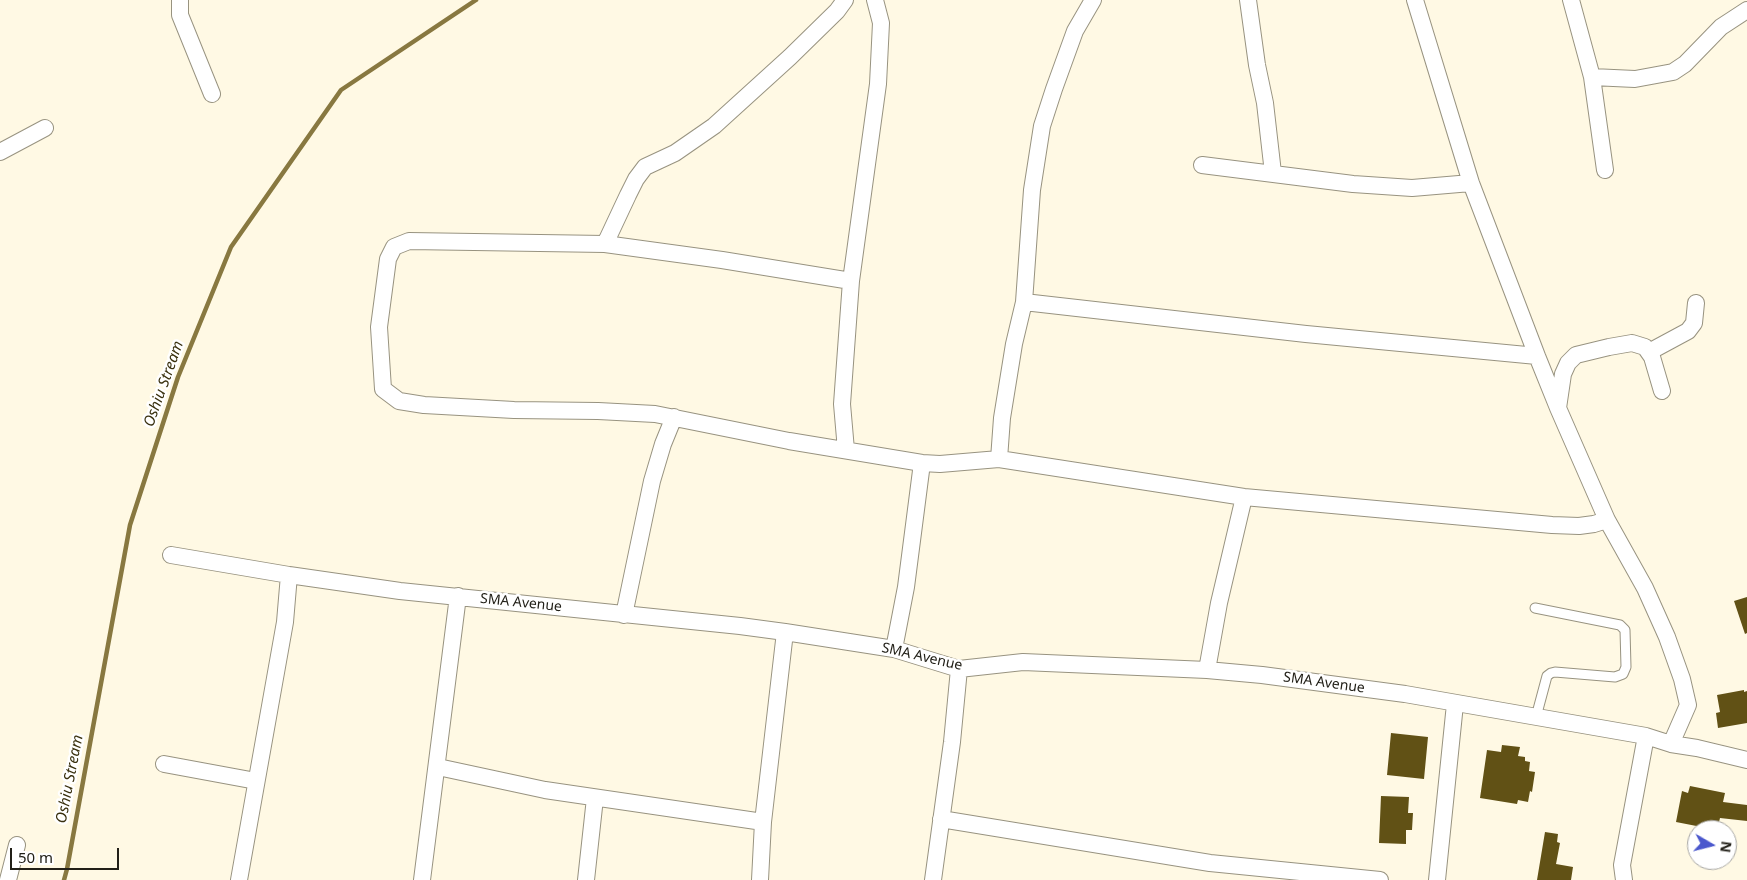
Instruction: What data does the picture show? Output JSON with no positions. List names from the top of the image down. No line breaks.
{"streets":{"street":["SMA Avenue"]},"water":["Oshiu Stream"],"scale_bar":"50 m","north":"right"}
